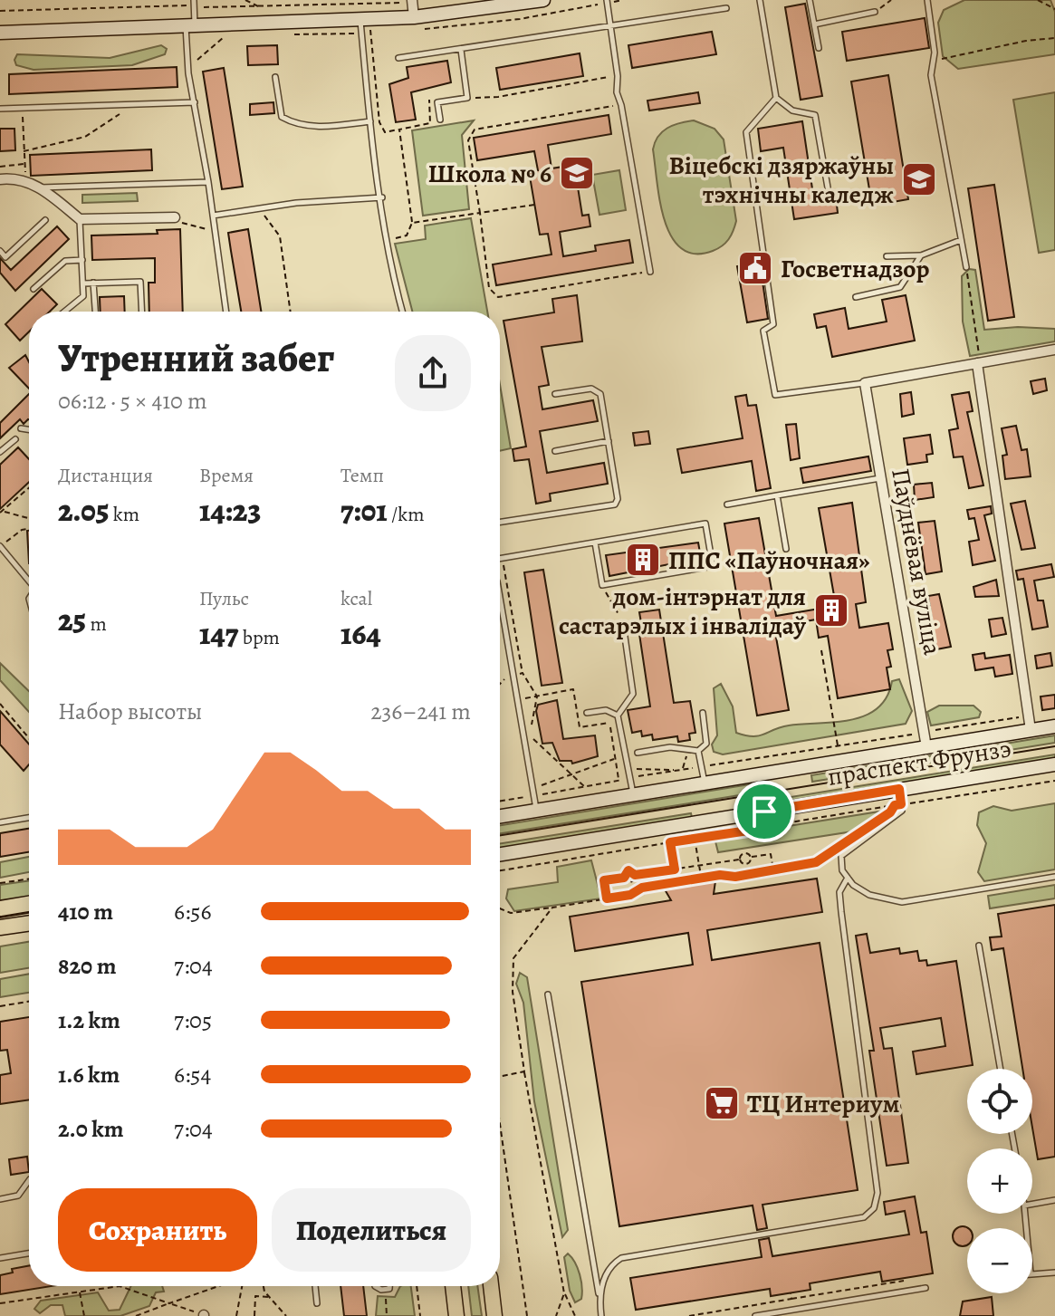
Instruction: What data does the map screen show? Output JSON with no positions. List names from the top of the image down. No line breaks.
{"streets":{"main road":["праспект Фрунзэ"],"street":["Паўднёвая вуліца"]},"crossings":[["Паўднёвая вуліца","праспект Фрунзэ"]],"places":{"school or university":["Школа № 6","Віцебскі дзяржаўны тэхнічны каледж"],"public building":["Госветнадзор"],"building":["ППС «Паўночная»","дом-інтэрнат для састарэлых і інвалідаў"],"supermarket":["ТЦ Интериум"]},"page":{"heading":["Утренний забег","06:12 · 5 × 410 m"],"stats":[["Дистанция","2.05 km"],["Время","14:23"],["Темп","7:01 /km"],["25 m"],["Пульс","147 bpm"],["kcal","164"]],"chart":["Набор высоты","236–241 m"],"list":[{"name":"410 m","note":"6:56"},{"name":"820 m","note":"7:04"},{"name":"1.2 km","note":"7:05"},{"name":"1.6 km","note":"6:54"},{"name":"2.0 km","note":"7:04"}],"map_buttons":["+","−"],"buttons":["Сохранить","Поделиться"]}}
